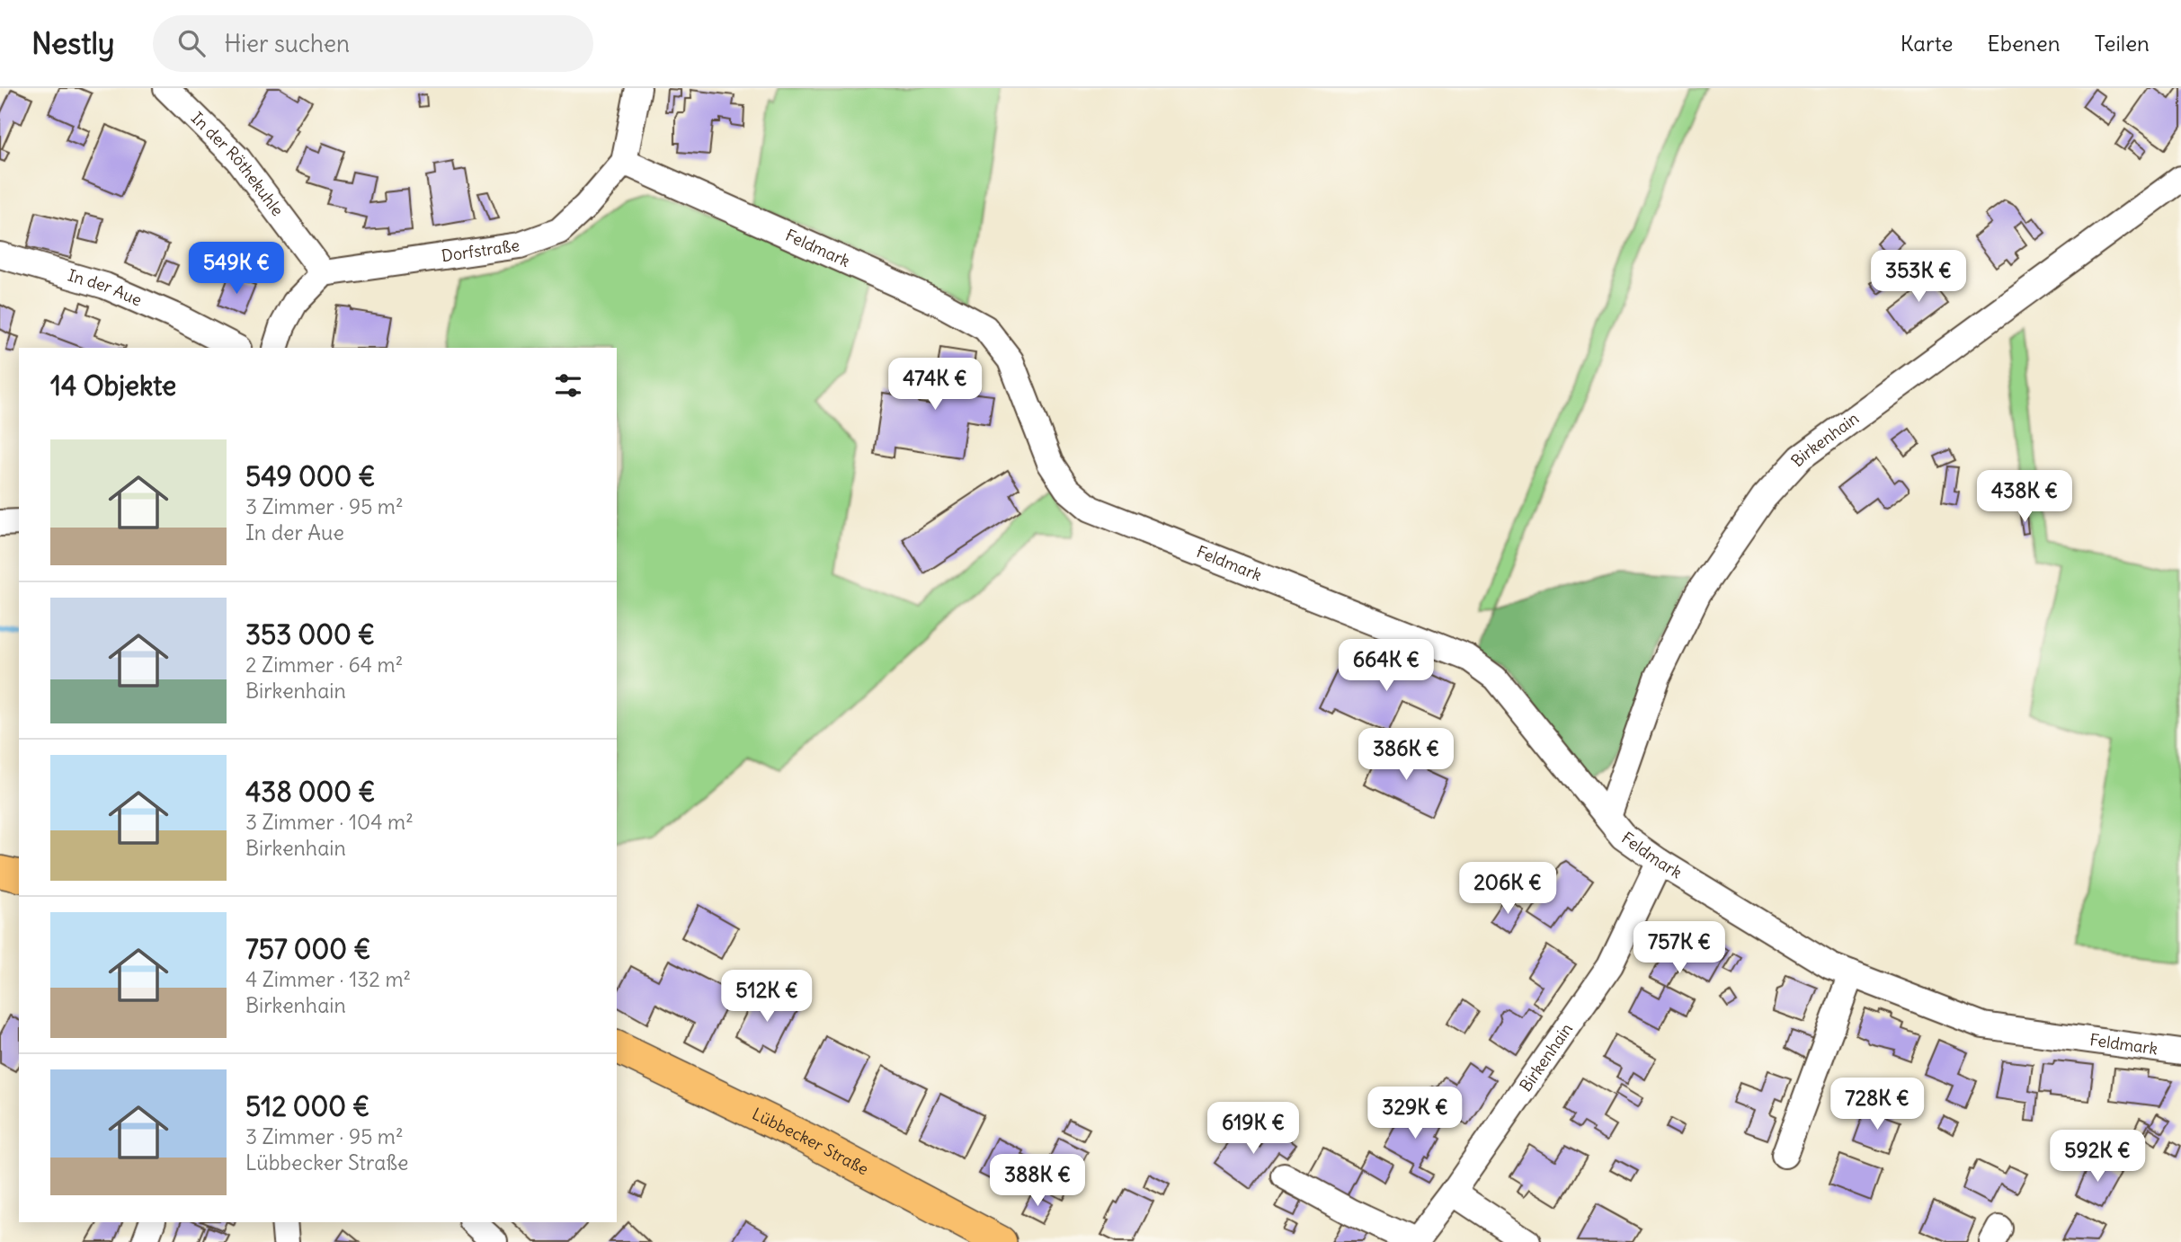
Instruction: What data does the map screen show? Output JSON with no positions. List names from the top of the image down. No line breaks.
{"streets":{"main road":["Lübbecker Straße"],"street":["In der Röthekuhle","Feldmark","Dorfstraße","In der Aue","Birkenhain"]},"crossings":[["In der Röthekuhle","Dorfstraße"],["Feldmark","Dorfstraße"],["Feldmark","Birkenhain"]],"page":{"header":"Nestly","search":"Hier suchen","nav":["Karte","Ebenen","Teilen"],"price":["549K €","353K €","474K €","438K €","664K €","386K €","206K €","757K €","512K €","728K €","329K €","619K €","592K €","388K €"],"heading":"14 Objekte","list":[{"name":"549 000 €","note":"3 Zimmer · 95 m² · In der Aue"},{"name":"353 000 €","note":"2 Zimmer · 64 m² · Birkenhain"},{"name":"438 000 €","note":"3 Zimmer · 104 m² · Birkenhain"},{"name":"757 000 €","note":"4 Zimmer · 132 m² · Birkenhain"},{"name":"512 000 €","note":"3 Zimmer · 95 m² · Lübbecker Straße"}]}}
